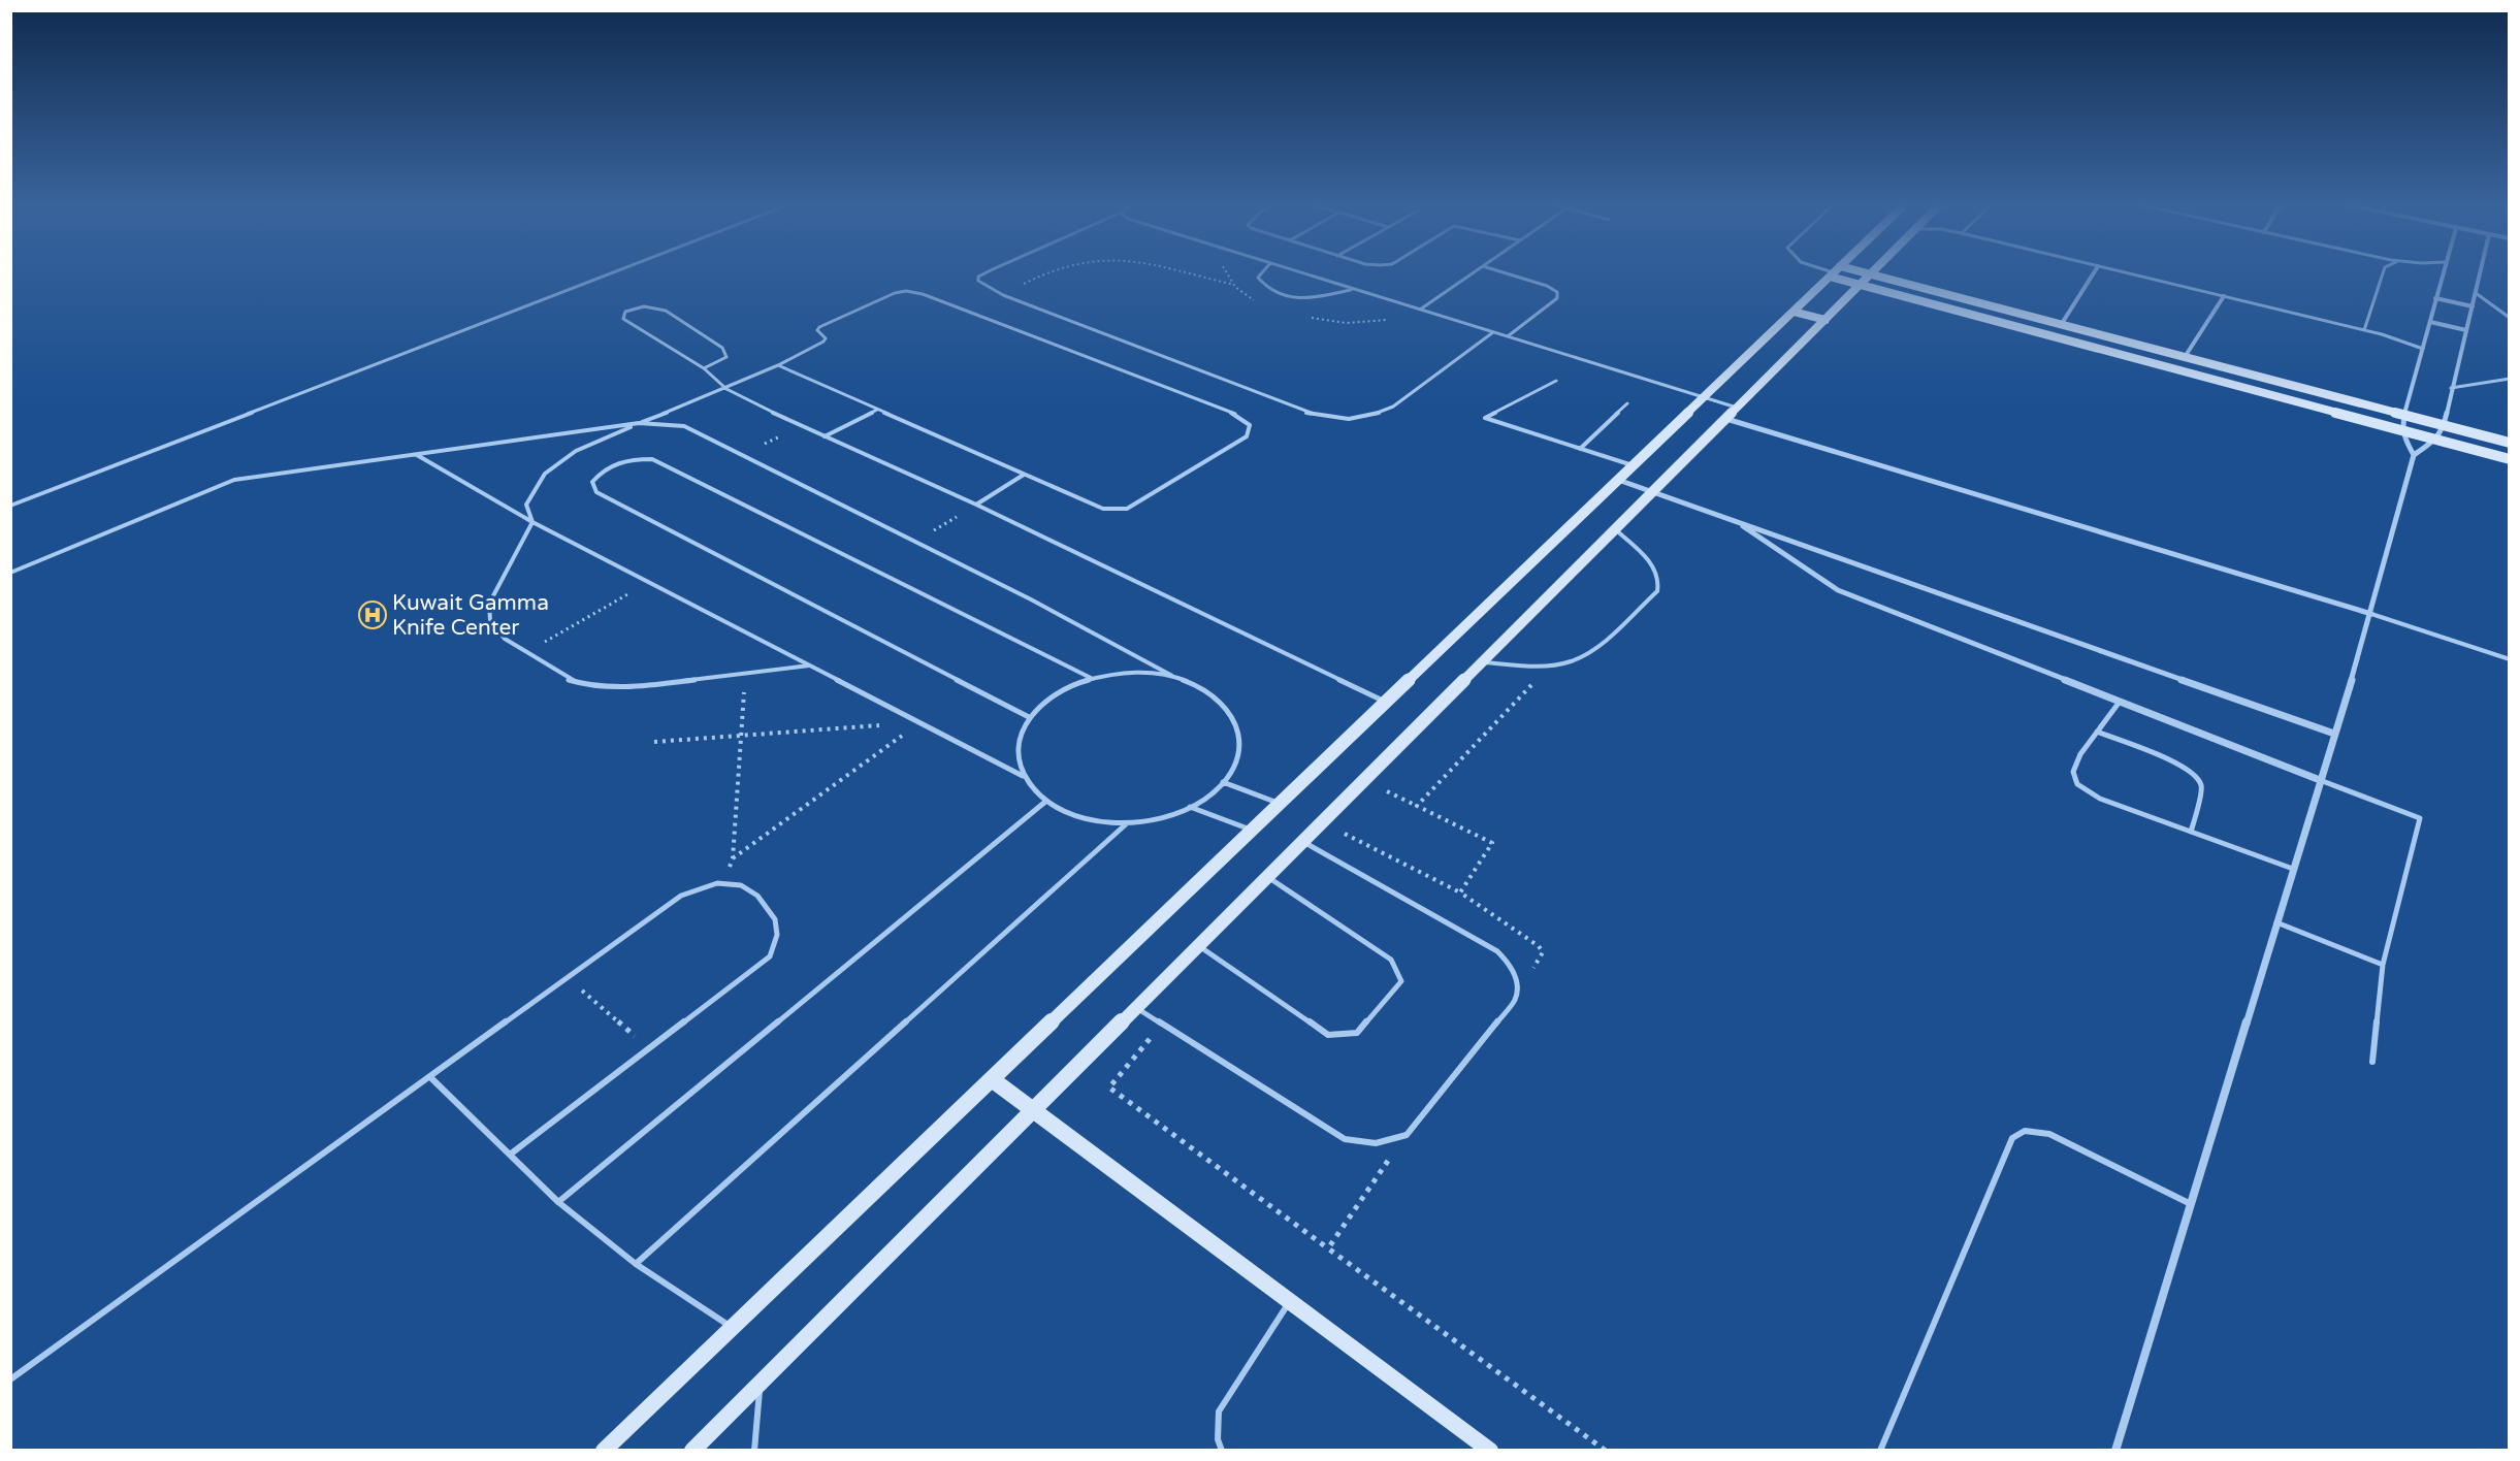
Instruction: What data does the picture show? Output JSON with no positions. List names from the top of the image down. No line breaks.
{"places":{"hospital":["Kuwait Gamma Knife Center"]}}
